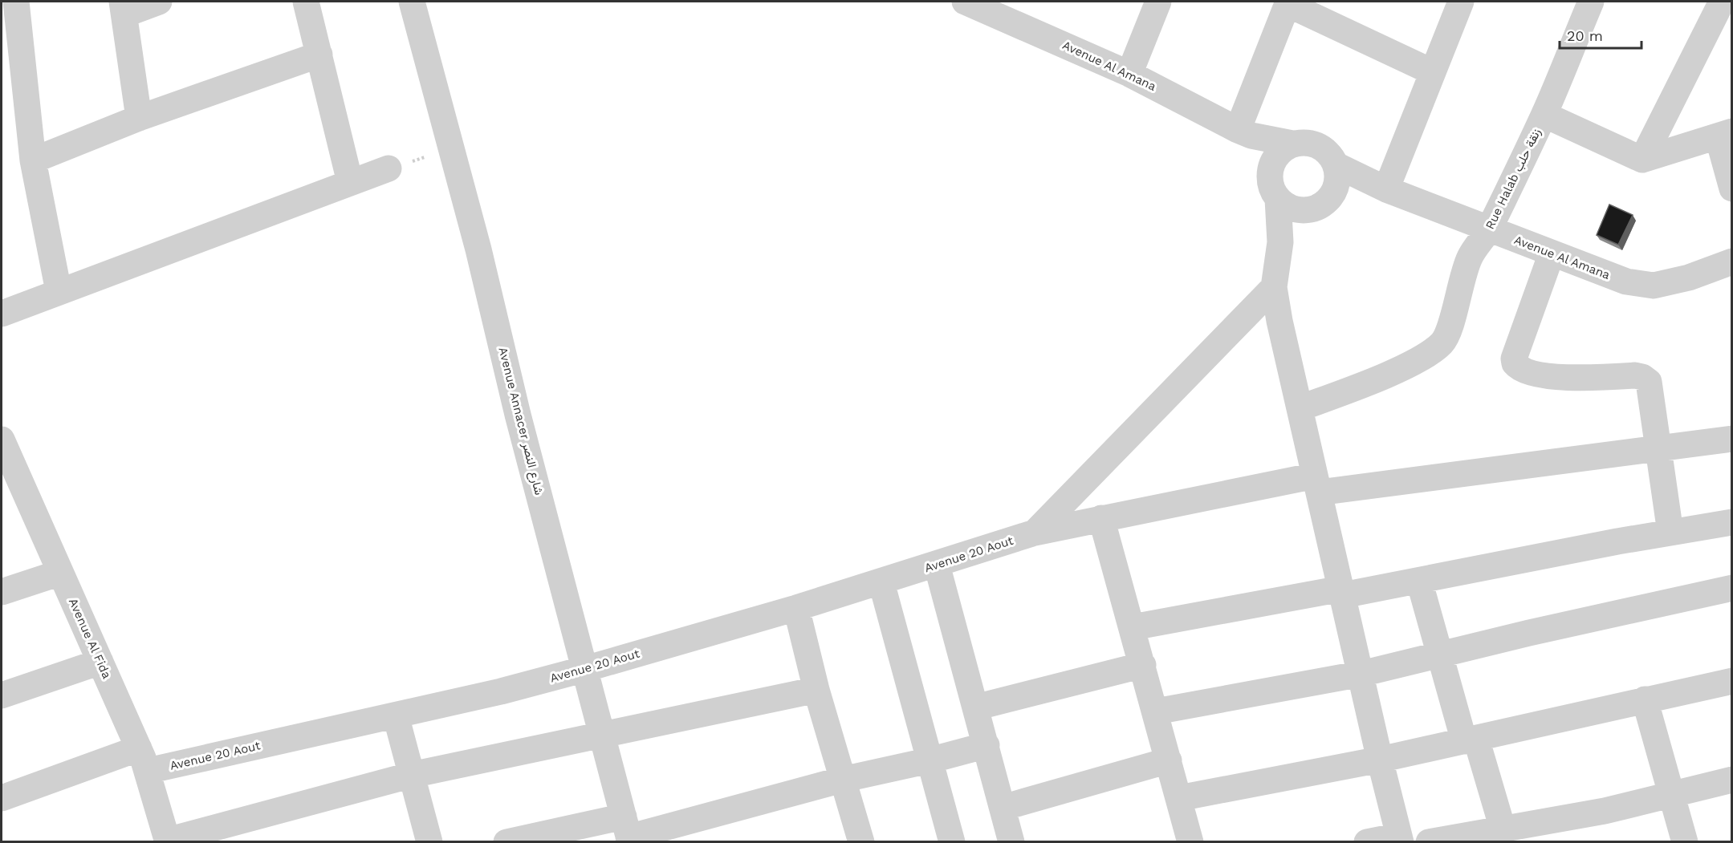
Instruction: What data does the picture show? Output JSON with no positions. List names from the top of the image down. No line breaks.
{"streets":{"street":["Avenue Al Amana","Rue Halab زنقة حلب","Avenue Annacer شارع النصر","Avenue 20 Aout","Avenue Al Fida"]},"crossings":[["Avenue Al Amana","Rue Halab زنقة حلب"],["Avenue Annacer شارع النصر","Avenue 20 Aout"],["Avenue 20 Aout","Avenue Al Fida"]],"scale_bar":"20 m"}
